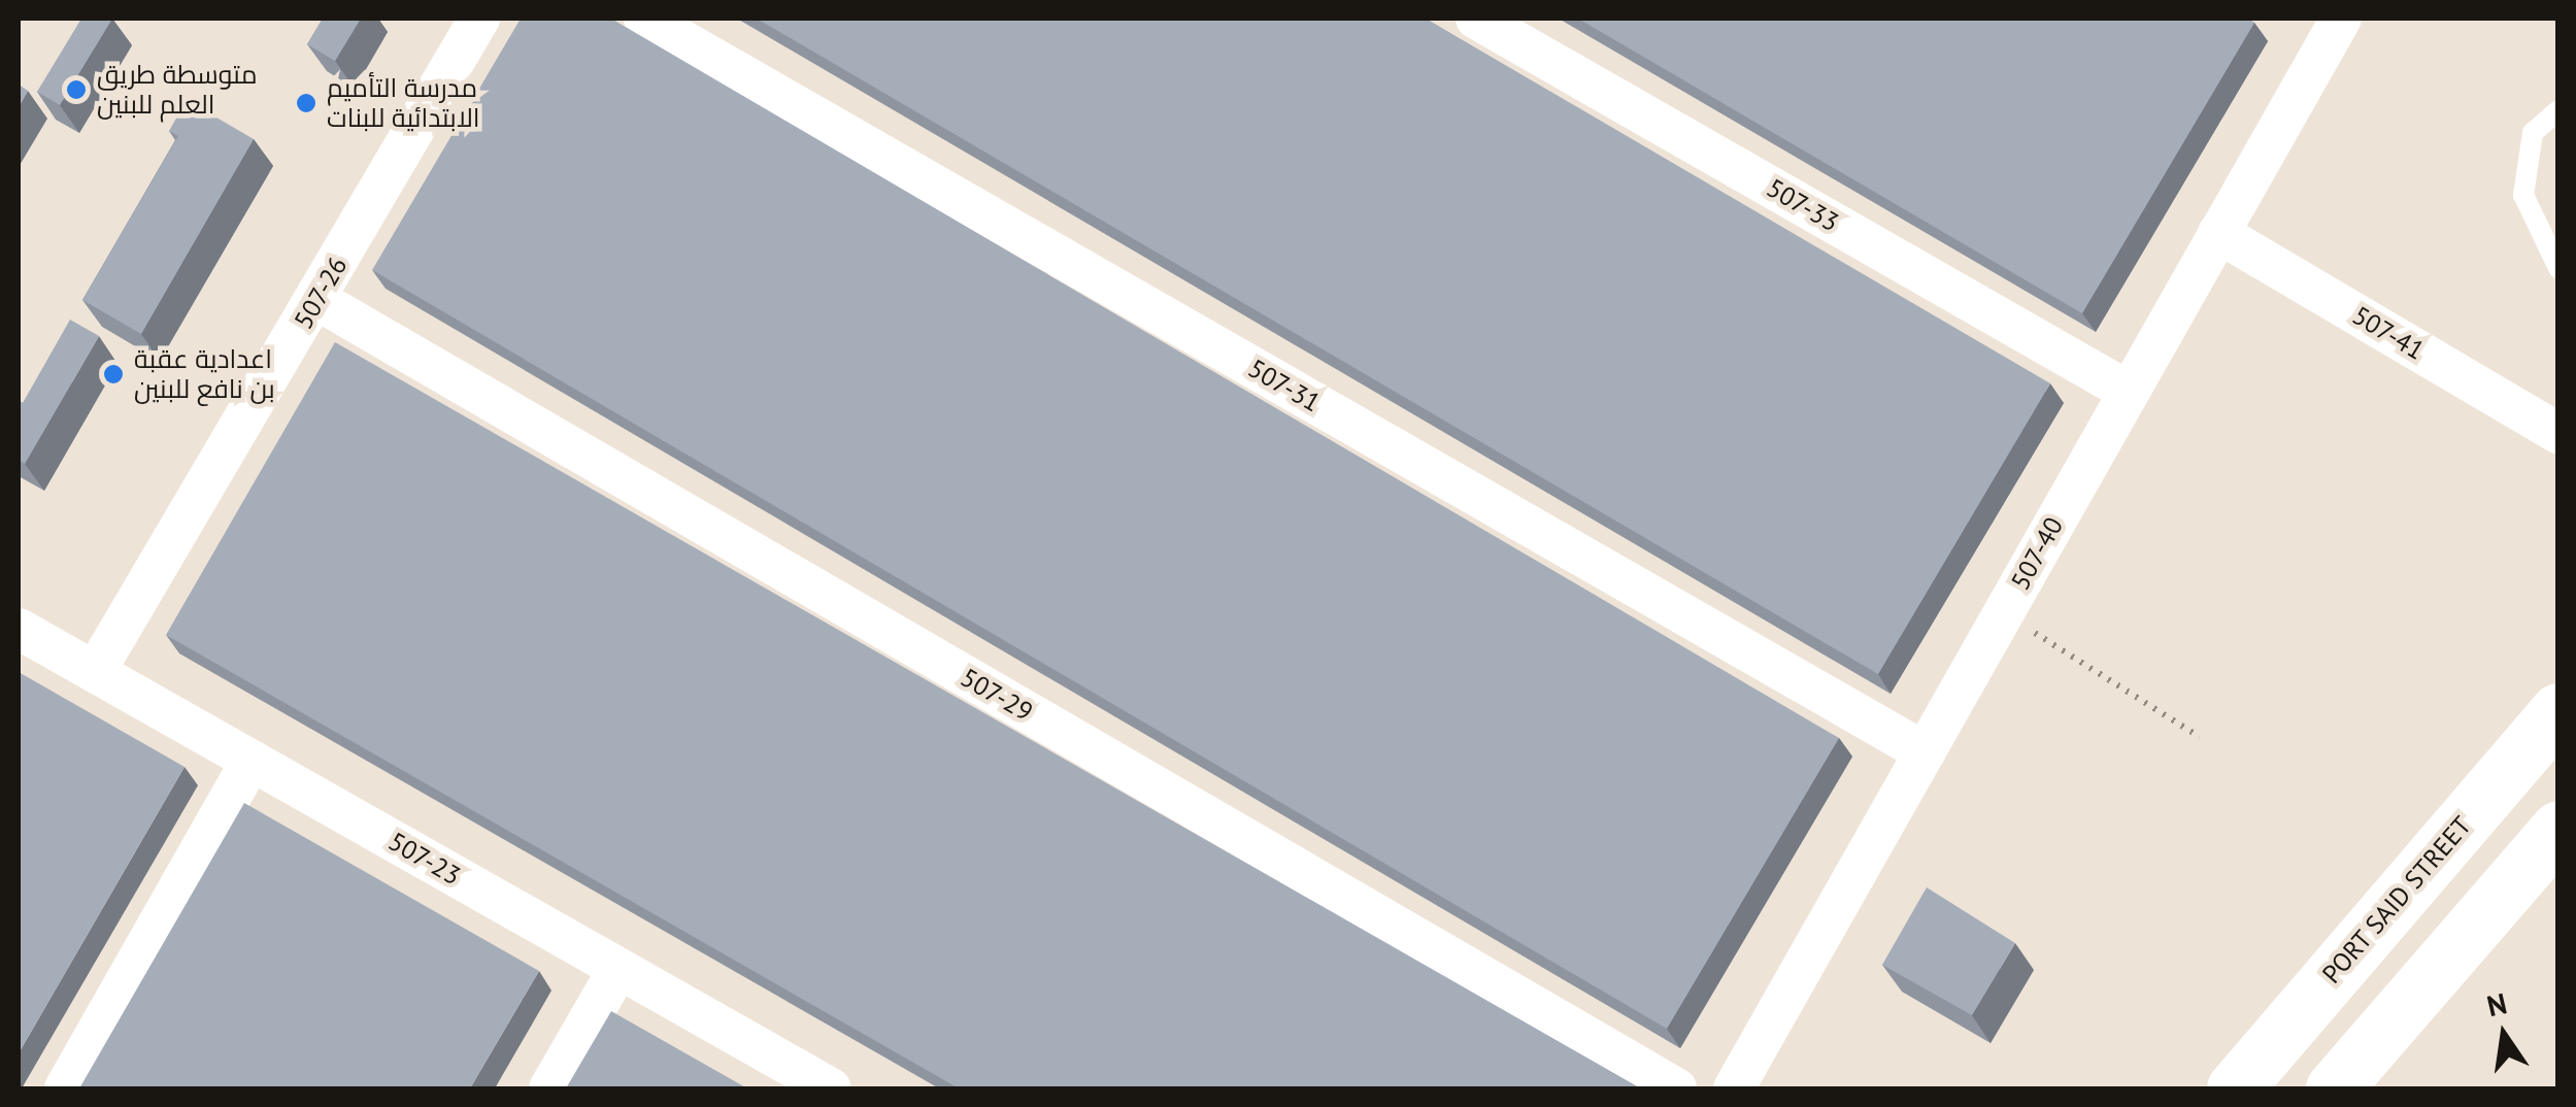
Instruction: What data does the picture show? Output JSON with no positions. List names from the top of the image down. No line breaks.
{"streets":{"main road":["PORT SAID STREET"],"street":["507-33","507-26","507-41","507-31","507-40","507-29","507-23"]},"crossings":[["507-33","507-40"],["507-26","507-29"],["507-26","507-23"],["507-41","507-40"],["507-31","507-40"]],"places":["متوسطة طريق العلم للبنين","مدرسة التأميم الابتدائية للبنات","اعدادية عقبة بن نافع للبنين"],"north":"top"}
